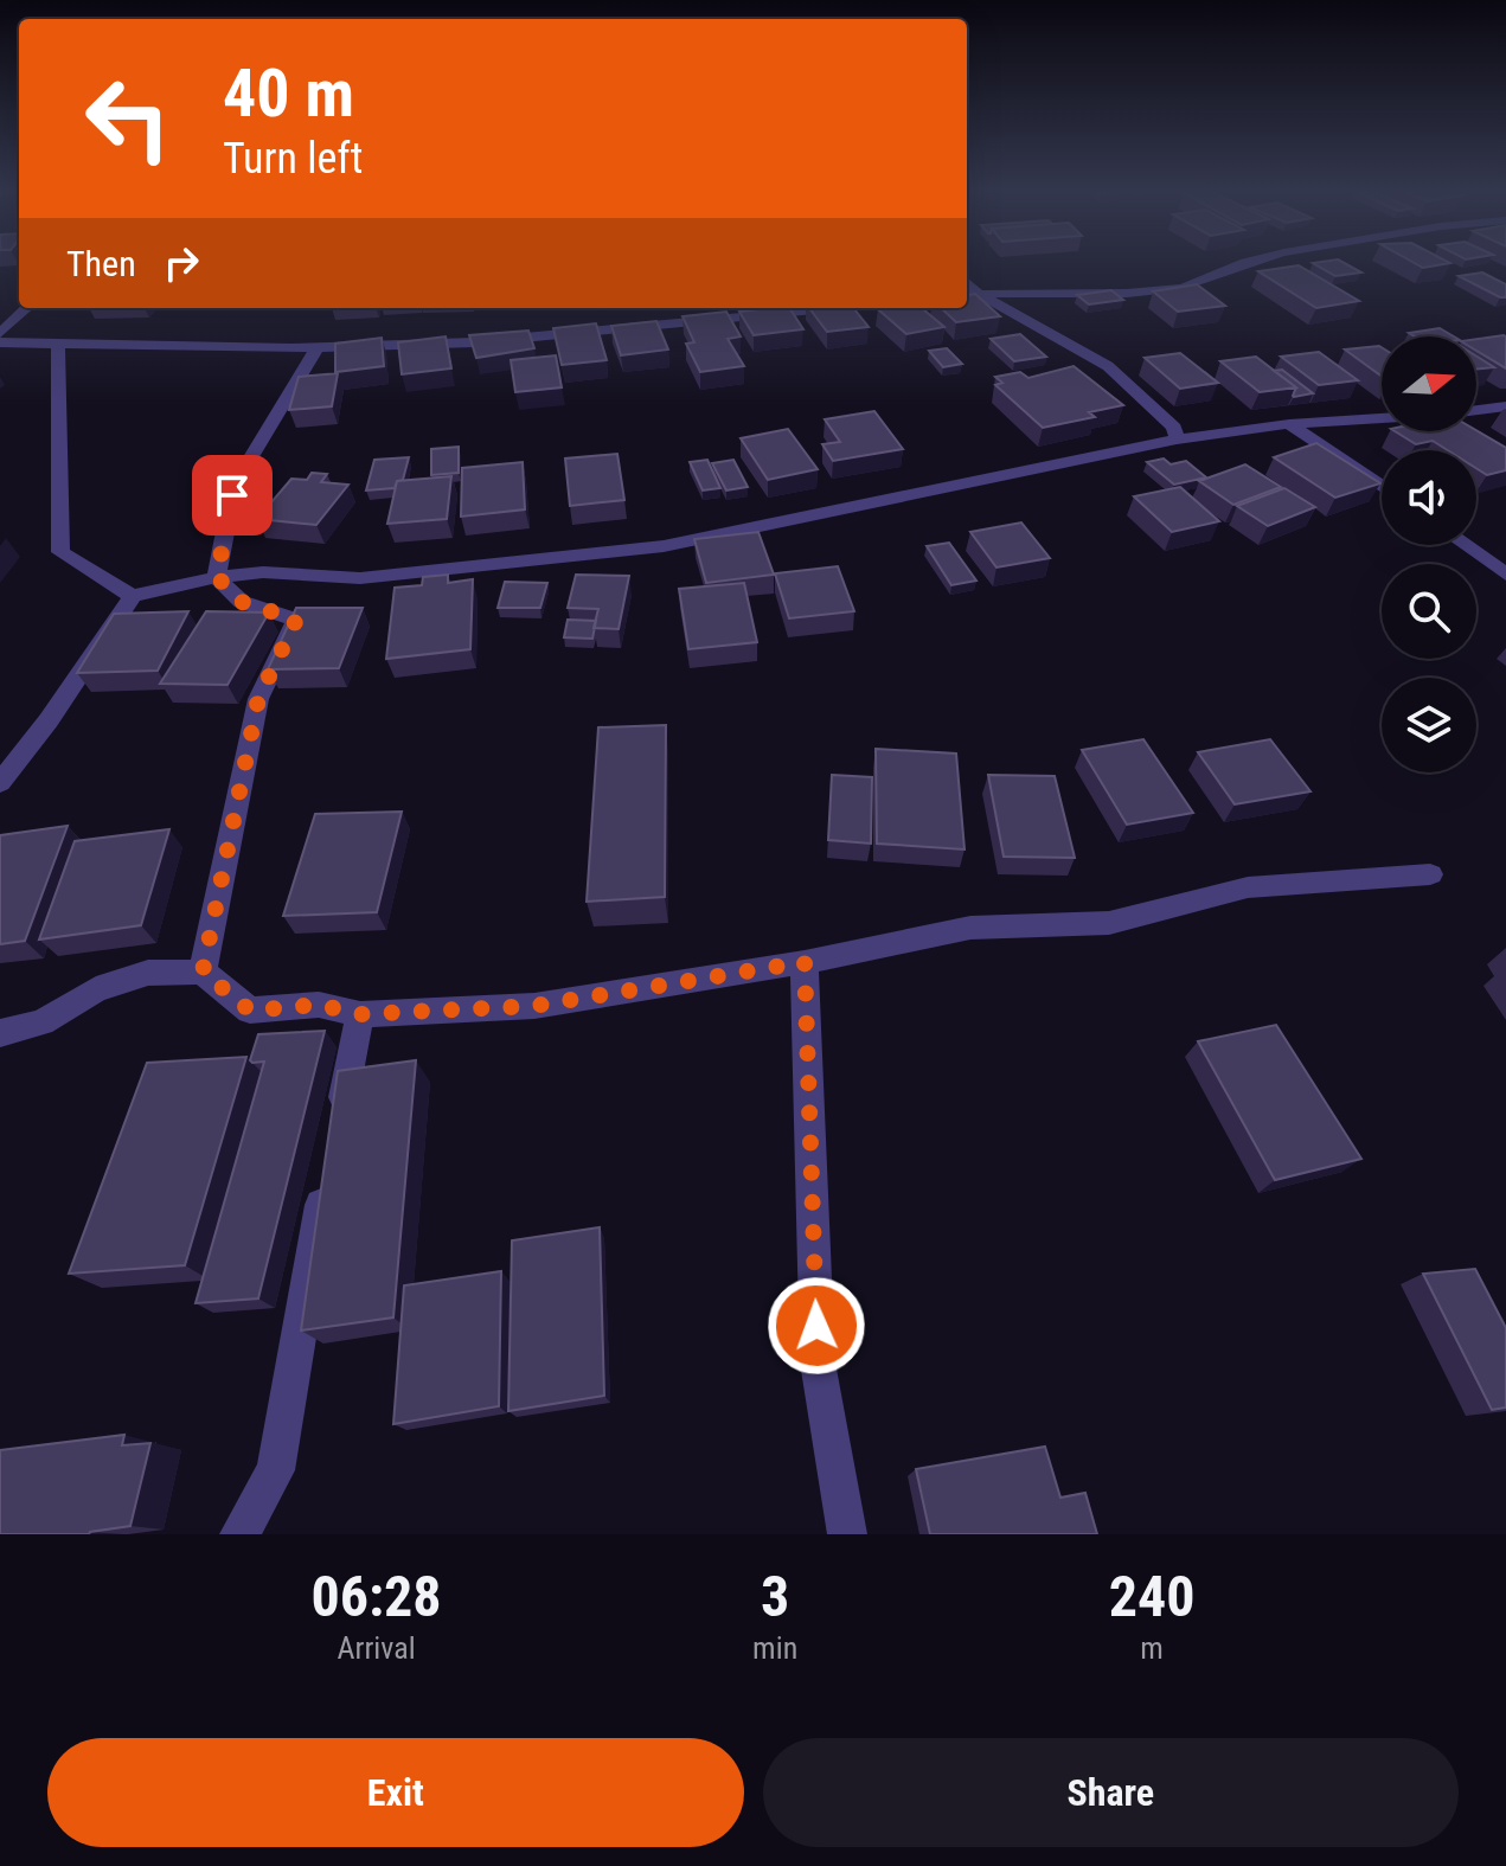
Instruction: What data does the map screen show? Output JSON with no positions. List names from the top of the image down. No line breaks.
{"north":"right","page":{"turn":["40 m","Turn left"],"then":"Then","eta":["06:28","Arrival","3","min","240","m"],"buttons":["Exit","Share"]}}
